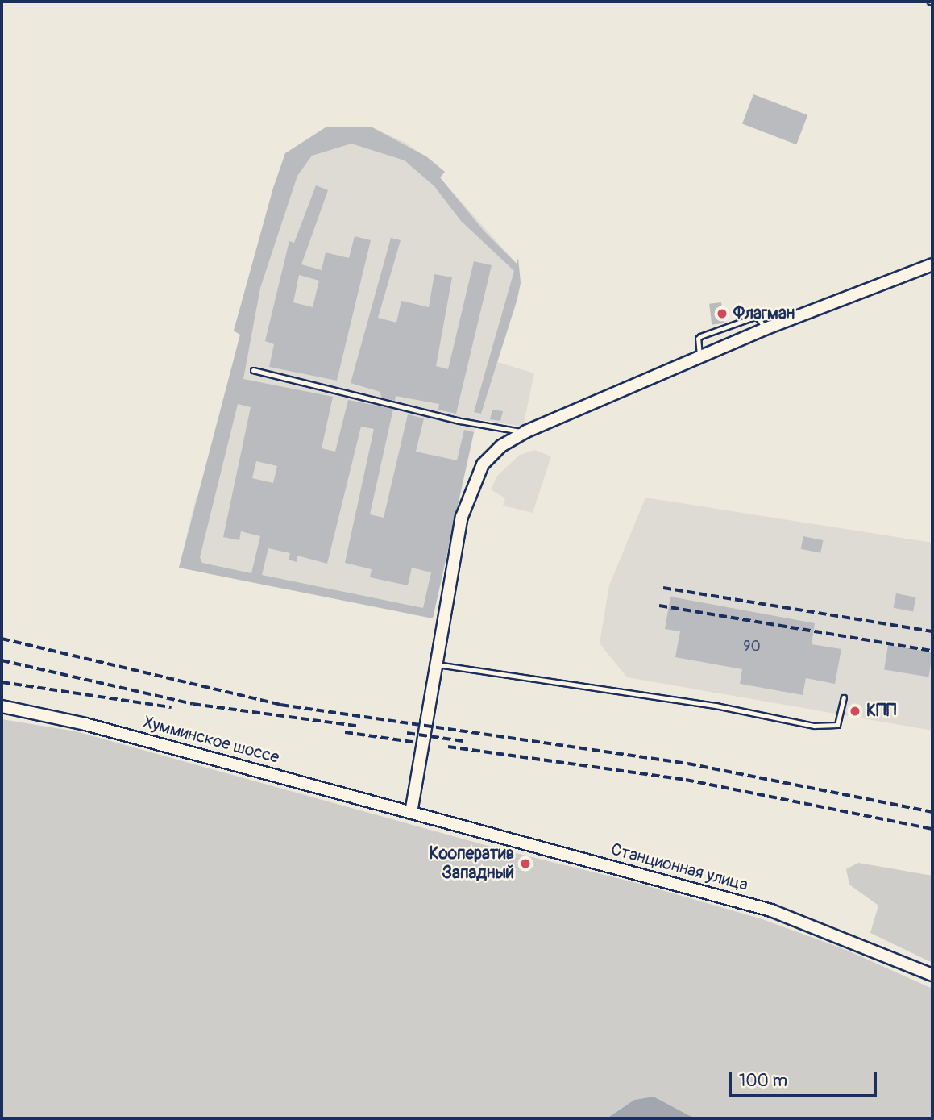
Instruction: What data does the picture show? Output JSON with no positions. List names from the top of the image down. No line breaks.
{"streets":{"main road":["Хумминское шоссе","Станционная улица"]},"crossings":[["Хумминское шоссе","Станционная улица"]],"places":["Флагман","КПП","Кооператив Западный"],"house_numbers":["90"],"scale_bar":"100 m"}
